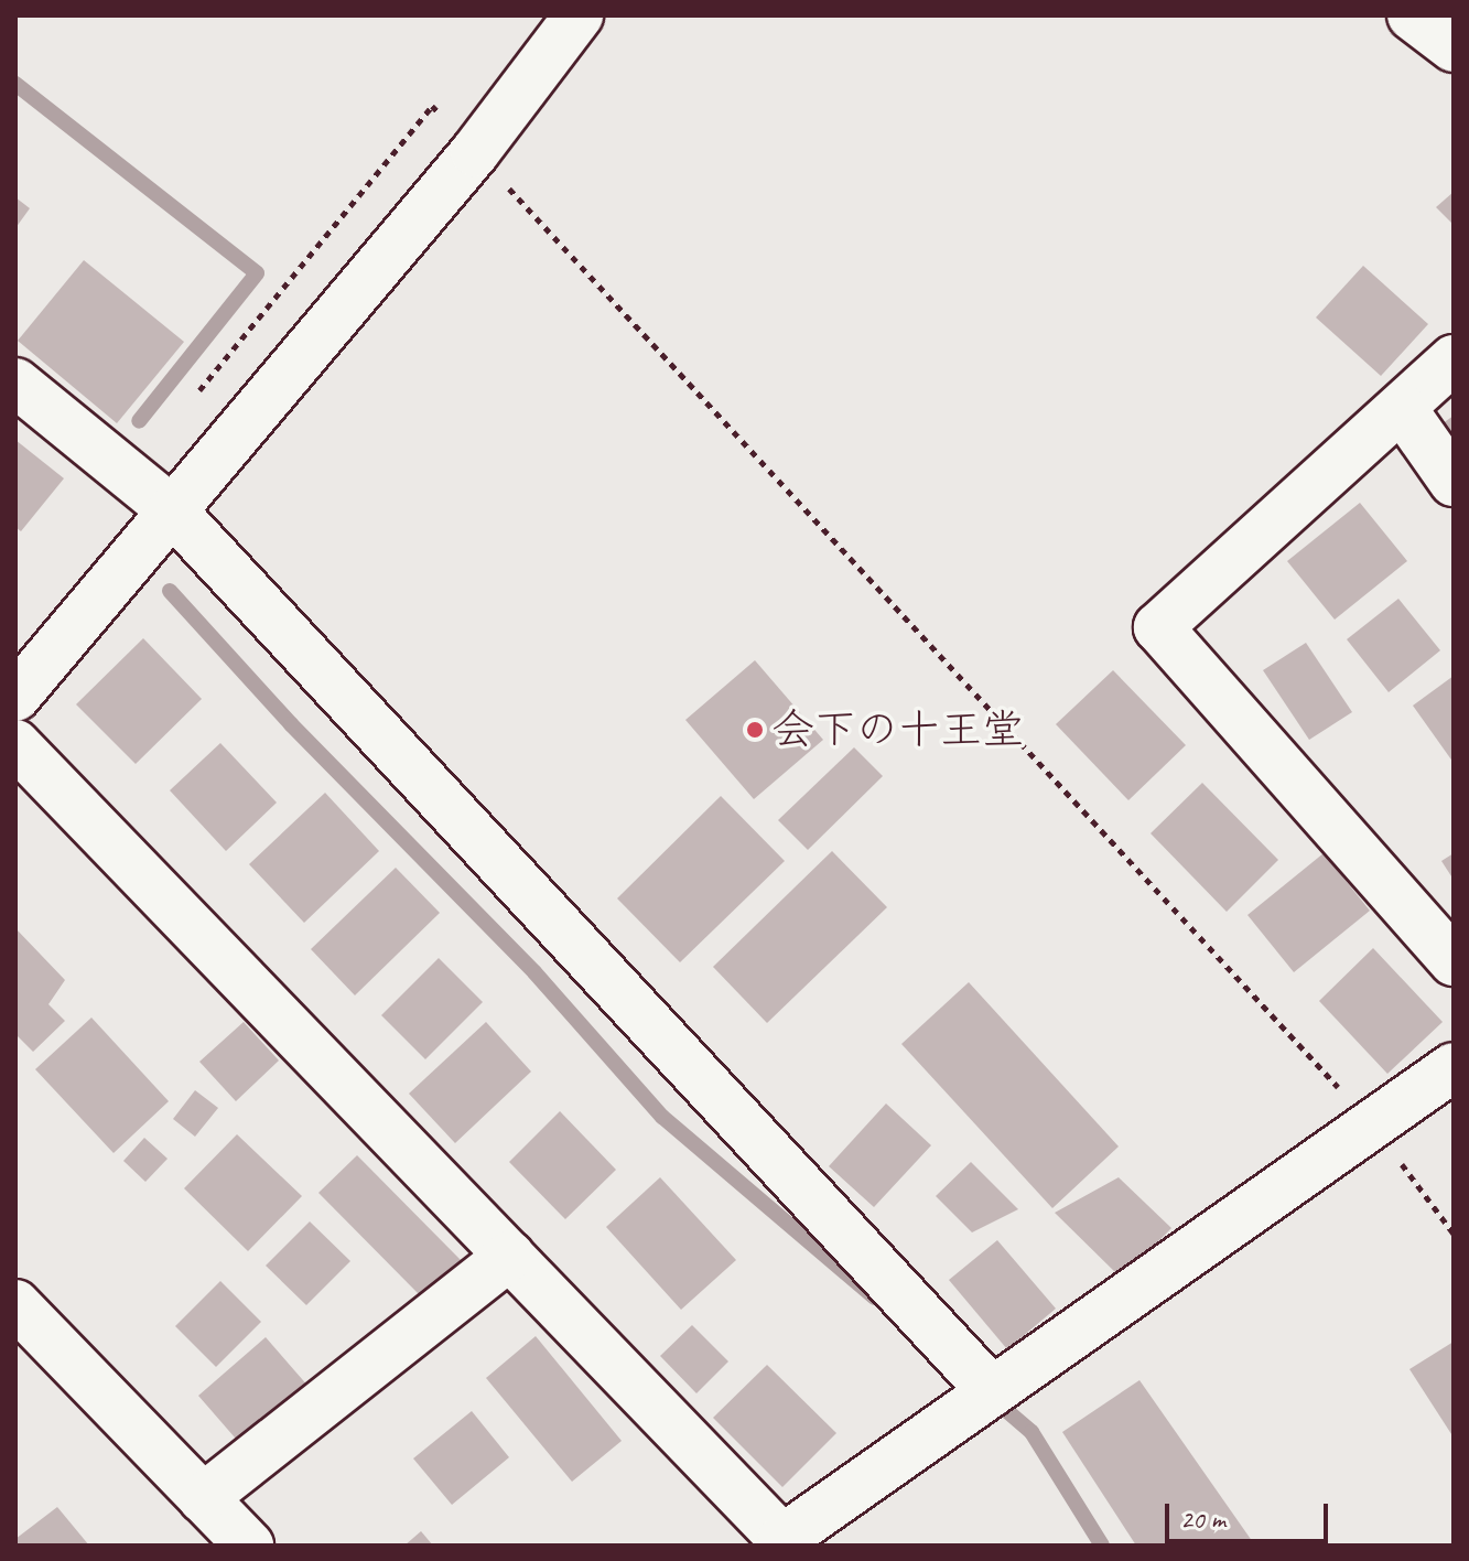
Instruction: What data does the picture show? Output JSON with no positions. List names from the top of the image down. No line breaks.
{"places":["会下の十王堂"],"scale_bar":"20 m"}
